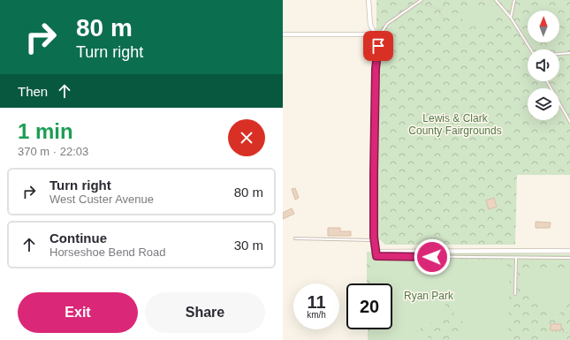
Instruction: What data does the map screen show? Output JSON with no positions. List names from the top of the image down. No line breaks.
{"parks":["Lewis & Clark County Fairgrounds","Ryan Park"],"north":"top","page":{"turn":["80 m","Turn right"],"then":"Then","heading":["1 min","370 m · 22:03"],"list":[{"name":"Turn right","note":"West Custer Avenue","value":"80 m"},{"name":"Continue","note":"Horseshoe Bend Road","value":"30 m"}],"speed":"11 km/h","limit":"20","buttons":["Exit","Share"]}}
